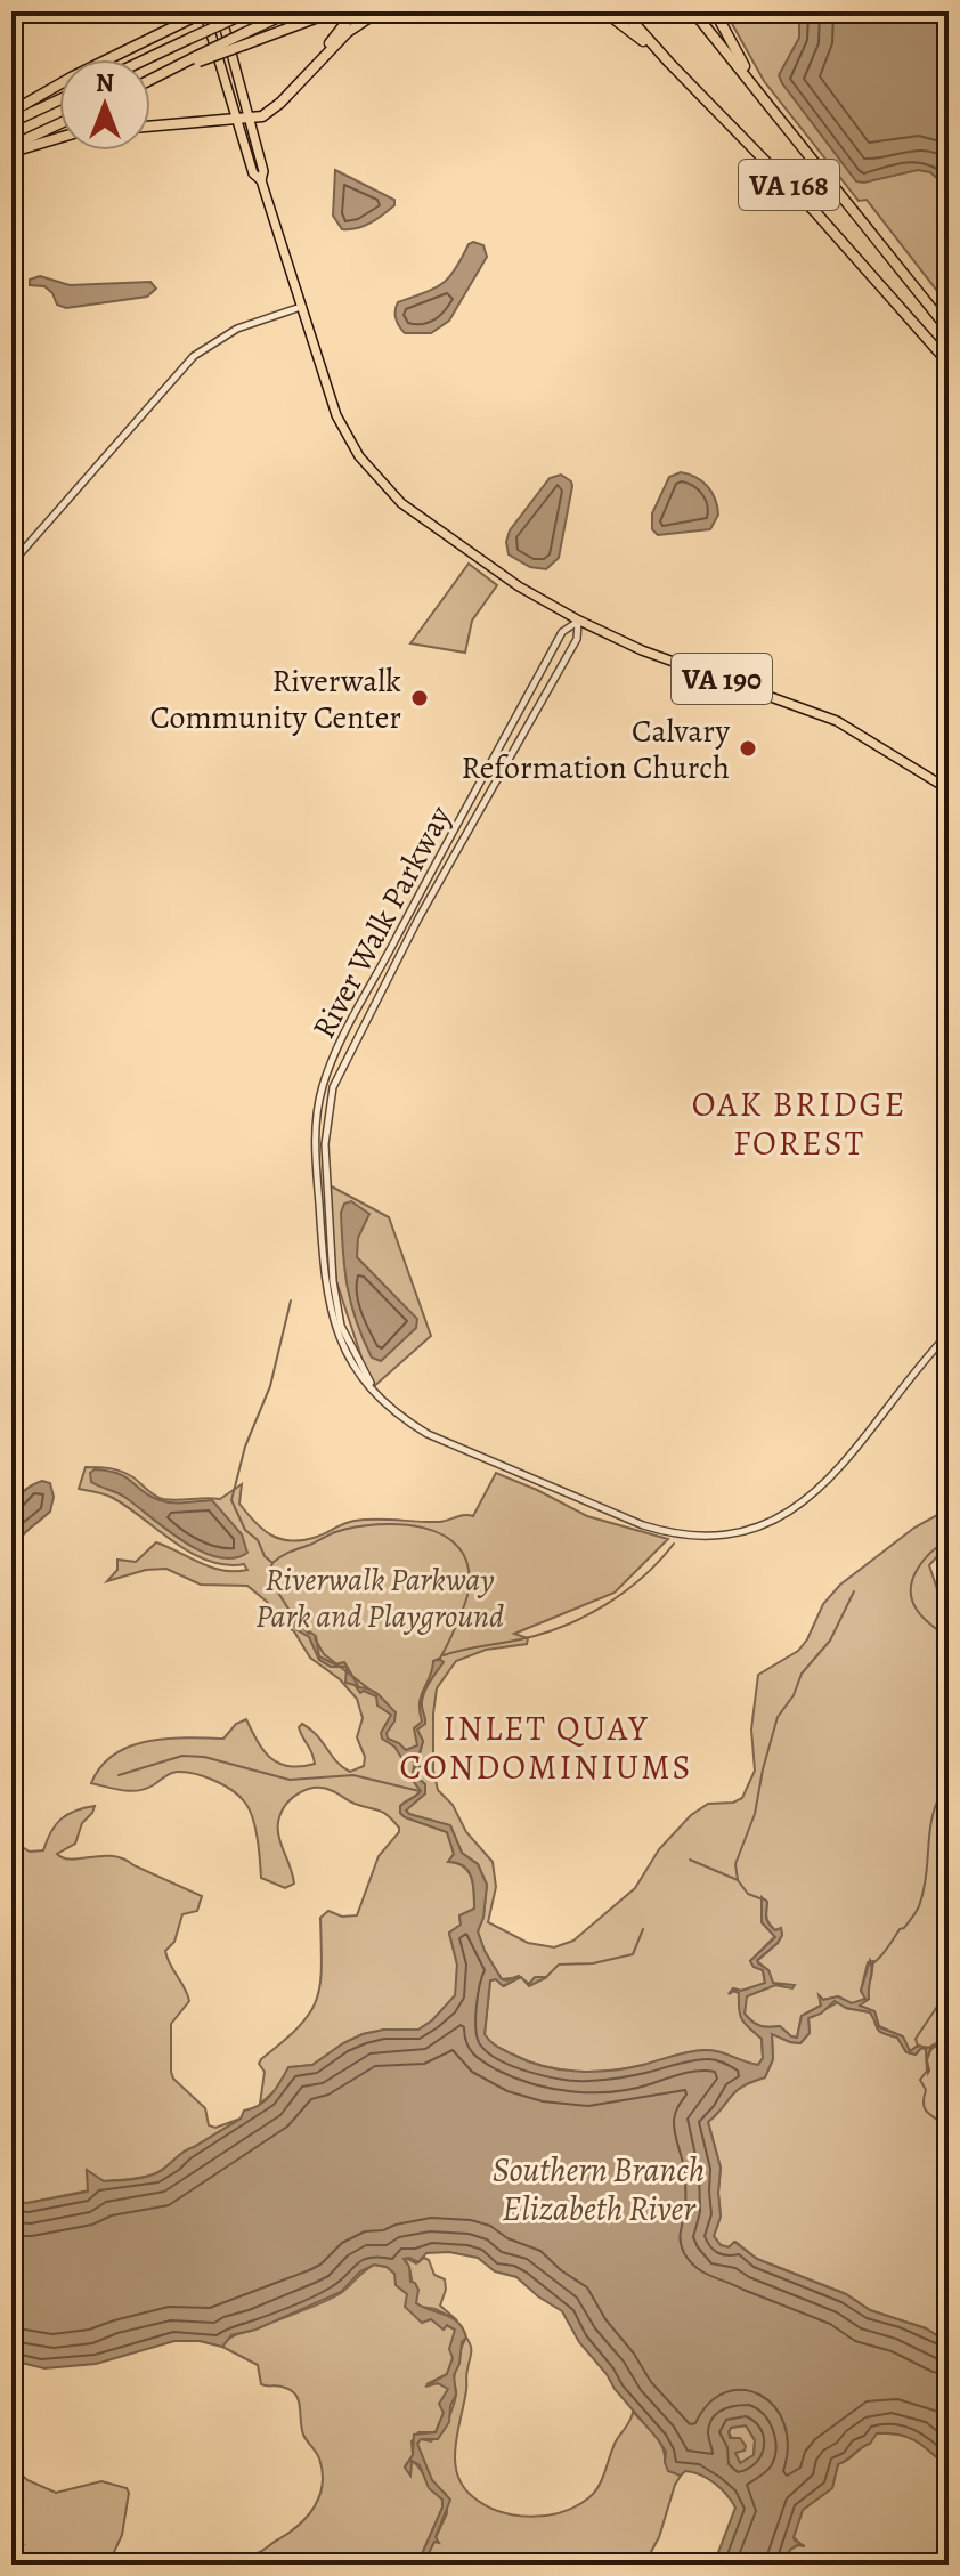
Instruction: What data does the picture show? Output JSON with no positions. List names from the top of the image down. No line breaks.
{"streets":{"highway":["VA 168"],"main road":["VA 190"],"street":["River Walk Parkway"]},"crossings":[["VA 190","River Walk Parkway"]],"districts":["OAK BRIDGE FOREST","INLET QUAY CONDOMINIUMS"],"water":["Southern Branch Elizabeth River"],"parks":["Riverwalk Parkway Park and Playground"],"places":["Riverwalk Community Center","Calvary Reformation Church"],"north":"top"}
